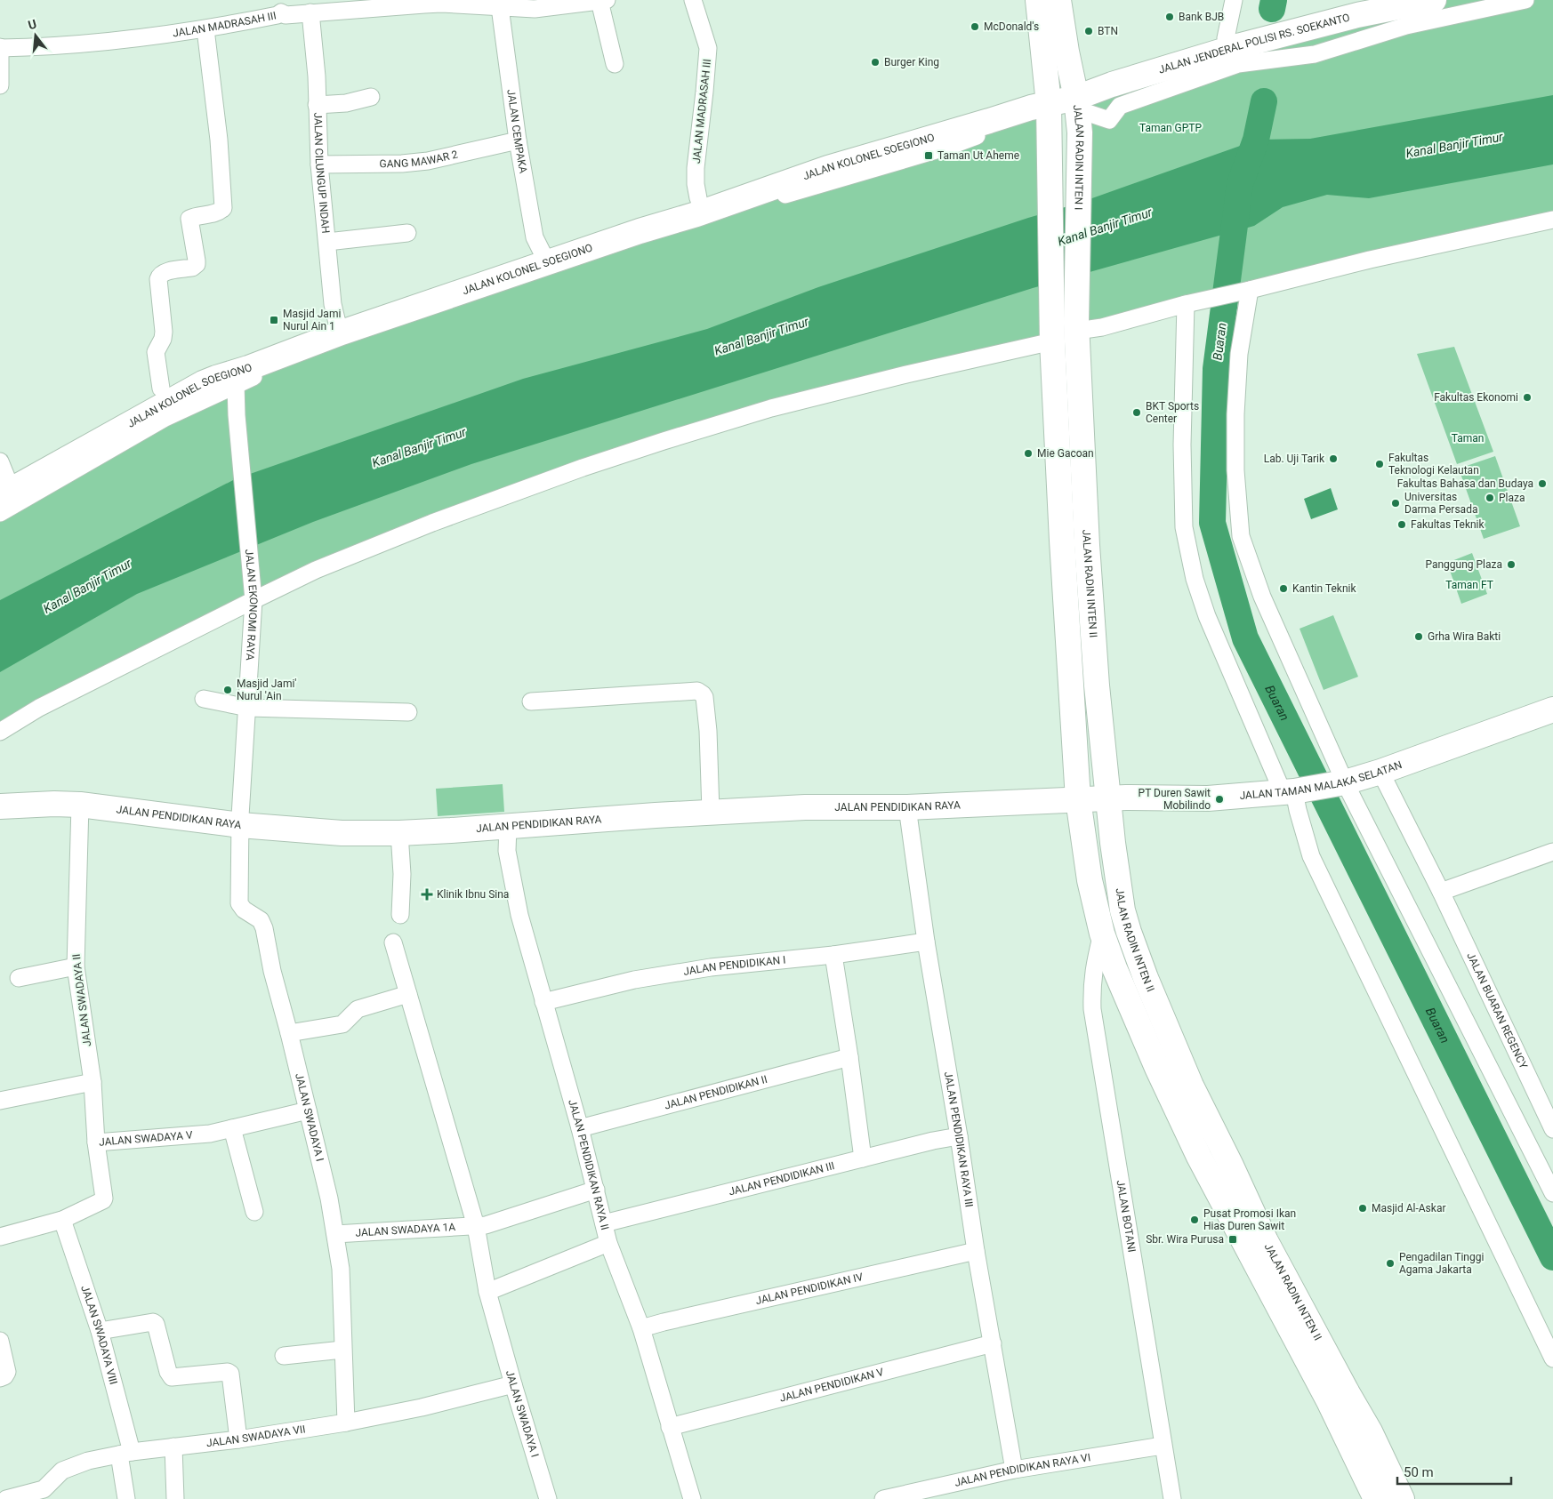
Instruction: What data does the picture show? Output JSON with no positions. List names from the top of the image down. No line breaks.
{"streets":{"main road":["JALAN JENDERAL POLISI RS. SOEKANTO","JALAN KOLONEL SOEGIONO","JALAN RADIN INTEN I","JALAN RADIN INTEN II","JALAN TAMAN MALAKA SELATAN","JALAN PENDIDIKAN RAYA"],"street":["JALAN MADRASAH III","JALAN CEMPAKA","GANG MAWAR 2","JALAN CILUNGUP INDAH","JALAN EKONOMI RAYA","JALAN PENDIDIKAN I","JALAN SWADAYA II","JALAN BUARAN REGENCY","JALAN PENDIDIKAN II","JALAN SWADAYA I","JALAN PENDIDIKAN RAYA III","JALAN SWADAYA V","JALAN PENDIDIKAN RAYA II","JALAN PENDIDIKAN III","JALAN BOTANI","JALAN SWADAYA 1A","JALAN PENDIDIKAN IV","JALAN SWADAYA VIII","JALAN PENDIDIKAN V","JALAN SWADAYA VII","JALAN PENDIDIKAN RAYA VI"]},"crossings":[["JALAN MADRASAH III","JALAN CEMPAKA"],["JALAN MADRASAH III","JALAN KOLONEL SOEGIONO"],["JALAN MADRASAH III","JALAN CILUNGUP INDAH"],["JALAN JENDERAL POLISI RS. SOEKANTO","JALAN KOLONEL SOEGIONO"],["JALAN JENDERAL POLISI RS. SOEKANTO","JALAN RADIN INTEN I"],["JALAN CEMPAKA","JALAN KOLONEL SOEGIONO"],["JALAN CEMPAKA","GANG MAWAR 2"],["JALAN KOLONEL SOEGIONO","JALAN RADIN INTEN I"],["JALAN KOLONEL SOEGIONO","JALAN CILUNGUP INDAH"],["JALAN KOLONEL SOEGIONO","JALAN EKONOMI RAYA"],["JALAN RADIN INTEN I","JALAN RADIN INTEN II"],["GANG MAWAR 2","JALAN CILUNGUP INDAH"],["JALAN RADIN INTEN II","JALAN TAMAN MALAKA SELATAN"],["JALAN RADIN INTEN II","JALAN PENDIDIKAN RAYA"],["JALAN RADIN INTEN II","JALAN BOTANI"],["JALAN EKONOMI RAYA","JALAN PENDIDIKAN RAYA"],["JALAN EKONOMI RAYA","JALAN SWADAYA I"],["JALAN TAMAN MALAKA SELATAN","JALAN PENDIDIKAN RAYA"],["JALAN TAMAN MALAKA SELATAN","JALAN BUARAN REGENCY"],["JALAN PENDIDIKAN RAYA","JALAN SWADAYA II"],["JALAN PENDIDIKAN RAYA","JALAN SWADAYA I"],["JALAN PENDIDIKAN RAYA","JALAN PENDIDIKAN RAYA III"],["JALAN PENDIDIKAN RAYA","JALAN PENDIDIKAN RAYA II"],["JALAN PENDIDIKAN I","JALAN PENDIDIKAN RAYA III"],["JALAN PENDIDIKAN I","JALAN PENDIDIKAN RAYA II"],["JALAN SWADAYA II","JALAN SWADAYA V"],["JALAN PENDIDIKAN II","JALAN PENDIDIKAN RAYA II"],["JALAN SWADAYA I","JALAN SWADAYA V"],["JALAN SWADAYA I","JALAN SWADAYA 1A"],["JALAN SWADAYA I","JALAN SWADAYA VII"],["JALAN PENDIDIKAN RAYA III","JALAN PENDIDIKAN III"],["JALAN PENDIDIKAN RAYA III","JALAN PENDIDIKAN IV"],["JALAN PENDIDIKAN RAYA III","JALAN PENDIDIKAN V"],["JALAN PENDIDIKAN RAYA III","JALAN PENDIDIKAN RAYA VI"],["JALAN SWADAYA V","JALAN SWADAYA VIII"],["JALAN PENDIDIKAN RAYA II","JALAN PENDIDIKAN III"],["JALAN PENDIDIKAN RAYA II","JALAN SWADAYA 1A"],["JALAN PENDIDIKAN RAYA II","JALAN PENDIDIKAN IV"],["JALAN PENDIDIKAN RAYA II","JALAN PENDIDIKAN V"],["JALAN BOTANI","JALAN PENDIDIKAN RAYA VI"],["JALAN SWADAYA VIII","JALAN SWADAYA VII"]],"water":["Kanal Banjir Timur","Buaran"],"parks":["Taman GPTP","Taman","Taman FT"],"places":{"other":["Bank BJB","McDonald's","BTN","Burger King","Fakultas Ekonomi","BKT Sports Center","Mie Gacoan","Lab. Uji Tarik","Fakultas Teknologi Kelautan","Fakultas Bahasa dan Budaya","Plaza","Universitas Darma Persada","Fakultas Teknik","Panggung Plaza","Kantin Teknik","Grha Wira Bakti","Masjid Jami' Nurul 'Ain","PT Duren Sawit Mobilindo","Masjid Al-Askar","Pusat Promosi Ikan Hias Duren Sawit","Pengadilan Tinggi Agama Jakarta"],"transit":["Taman Ut Aheme","Masjid Jami Nurul Ain 1","Sbr. Wira Purusa"],"health":["Klinik Ibnu Sina"]},"scale_bar":"50 m","north":"top"}
